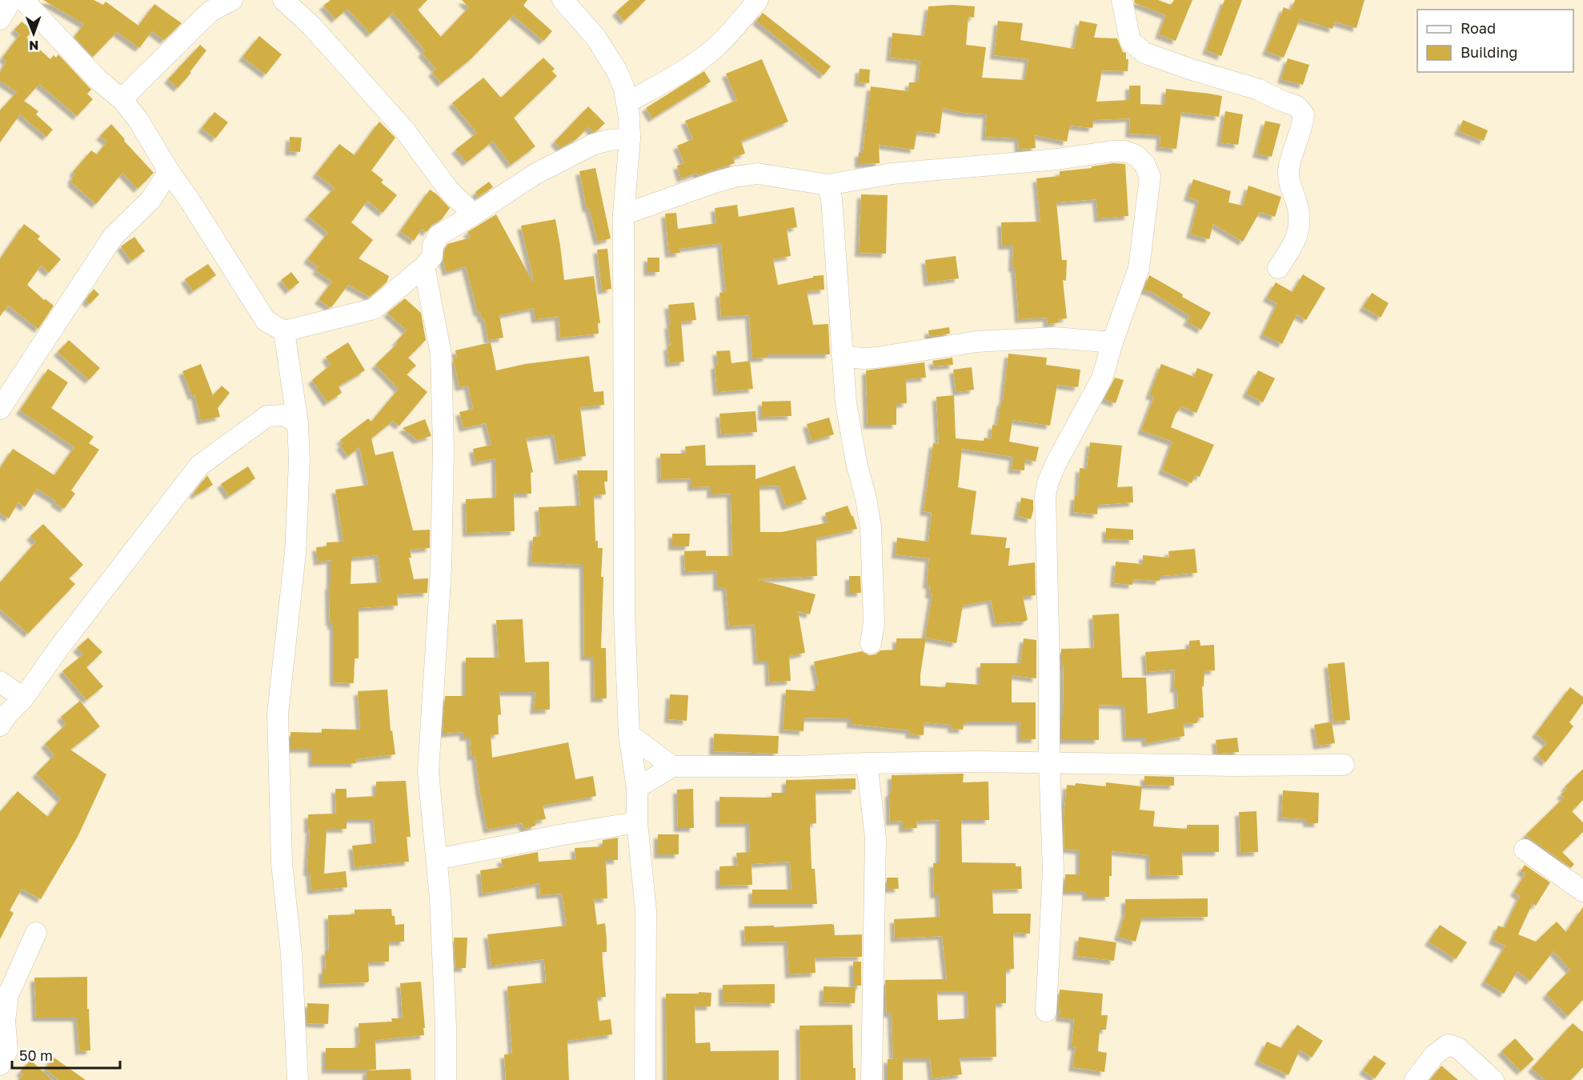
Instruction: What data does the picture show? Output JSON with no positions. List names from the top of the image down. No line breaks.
{"legend":["Road","Building"],"scale_bar":"50 m","north":"bottom"}
